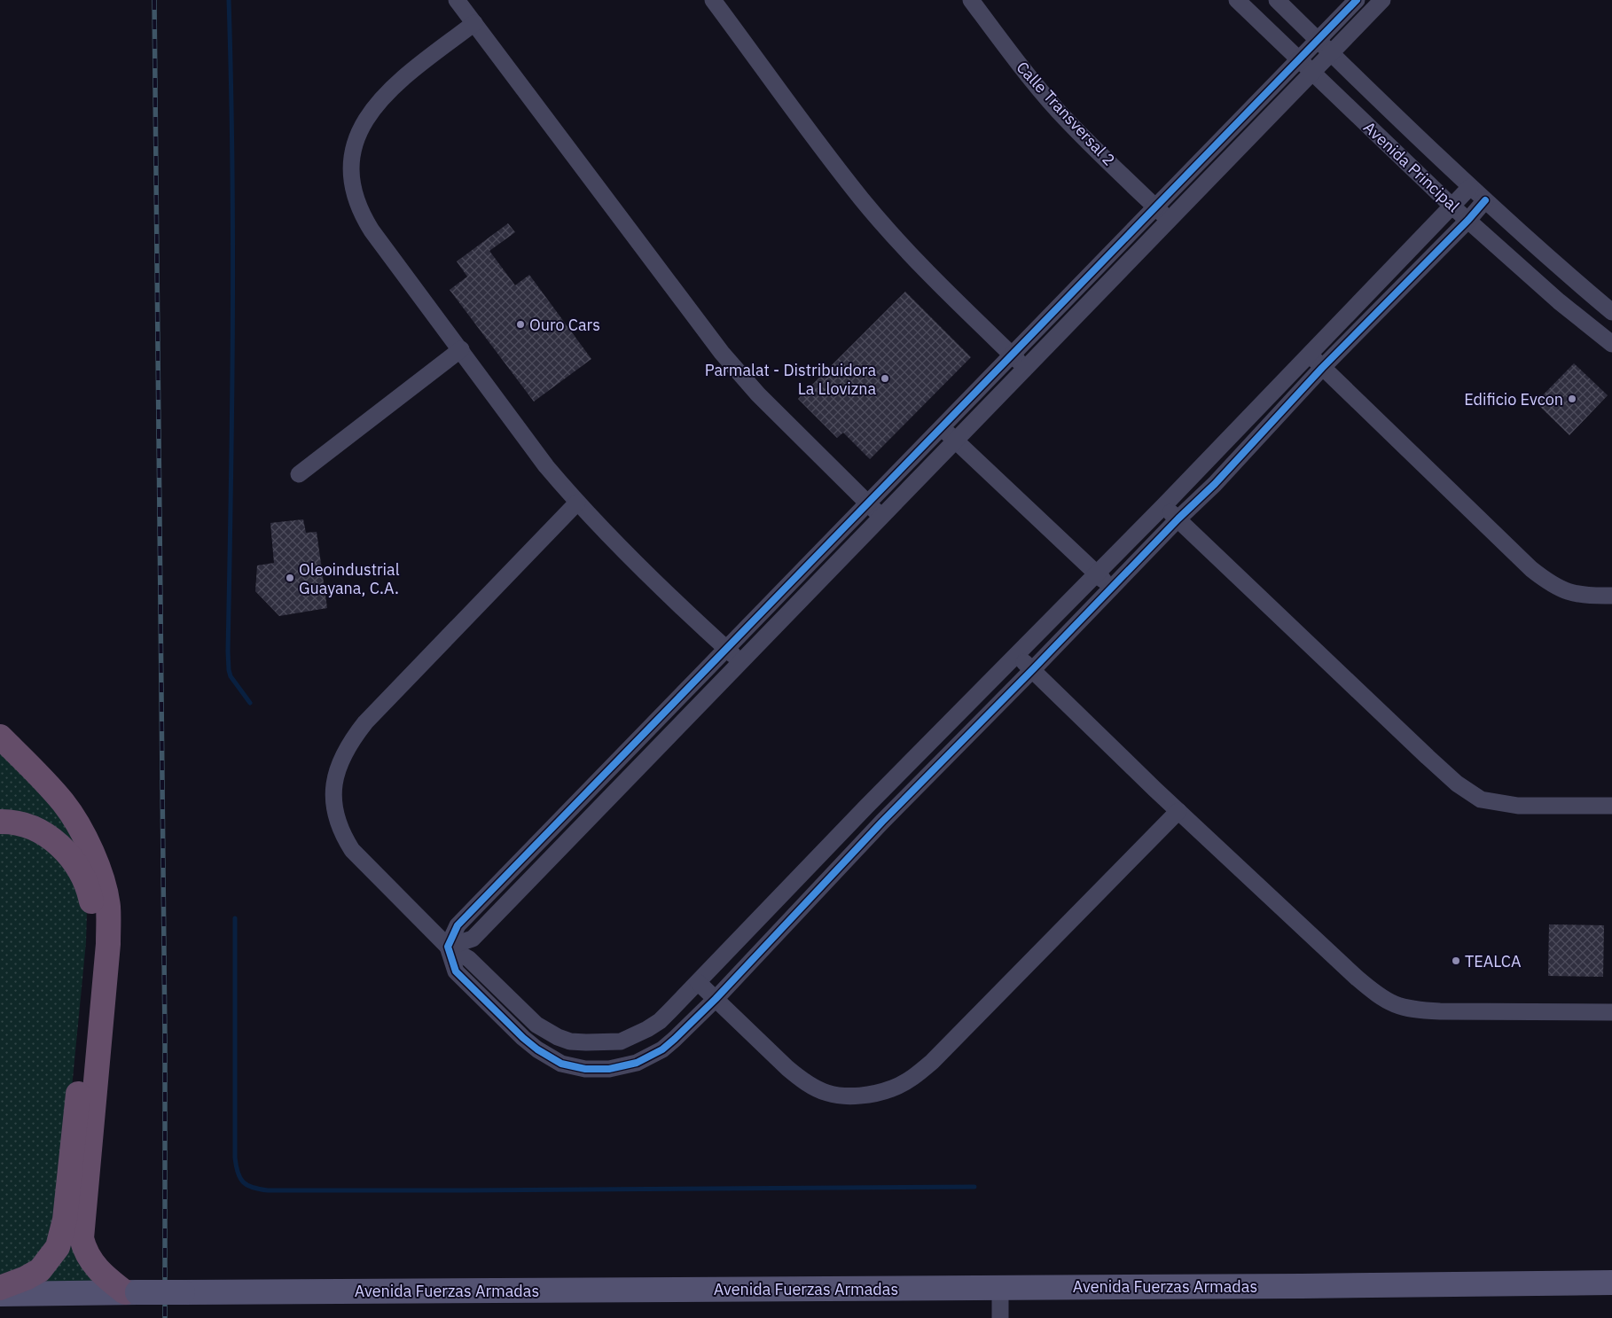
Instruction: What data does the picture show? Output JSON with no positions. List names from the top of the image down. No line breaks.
{"streets":{"street":["Calle Transversal 2","Avenida Principal","Avenida Fuerzas Armadas"]},"places":["Ouro Cars","Parmalat - Distribuidora La Llovizna","Edificio Evcon","Oleoindustrial Guayana, C.A.","TEALCA"]}
